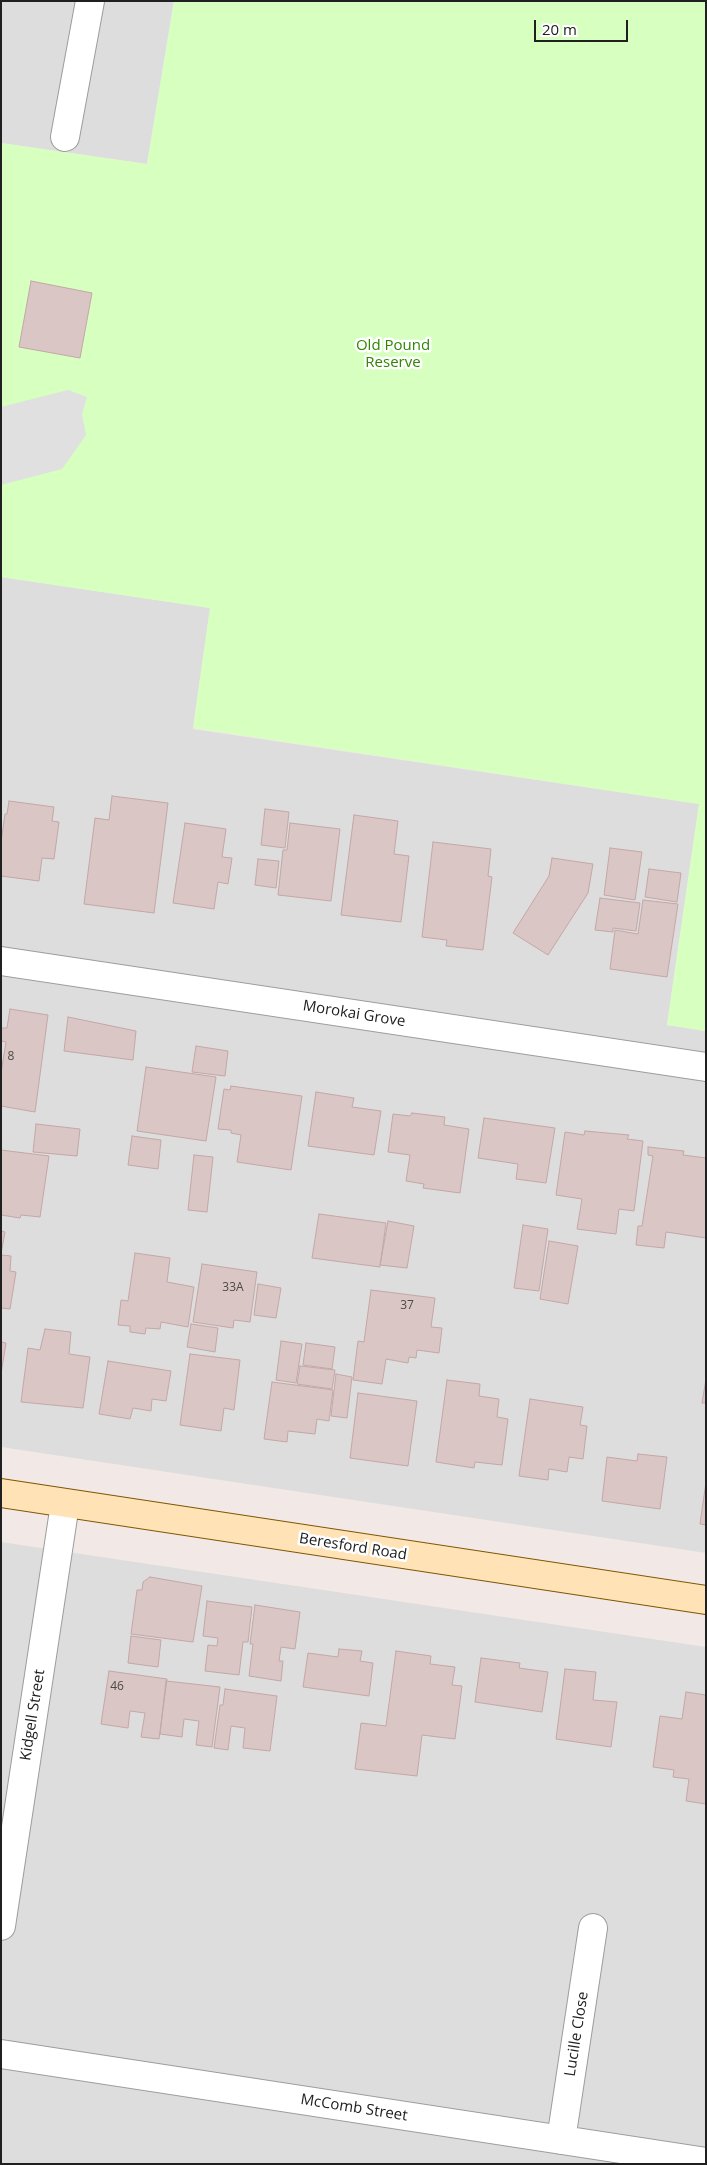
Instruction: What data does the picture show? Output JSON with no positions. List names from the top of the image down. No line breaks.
{"streets":{"main road":["Beresford Road"],"street":["Morokai Grove","Kidgell Street","Lucille Close","McComb Street"]},"crossings":[["Beresford Road","Kidgell Street"],["Lucille Close","McComb Street"]],"parks":["Old Pound Reserve"],"house_numbers":["8","33A","37","46"],"scale_bar":"20 m"}
